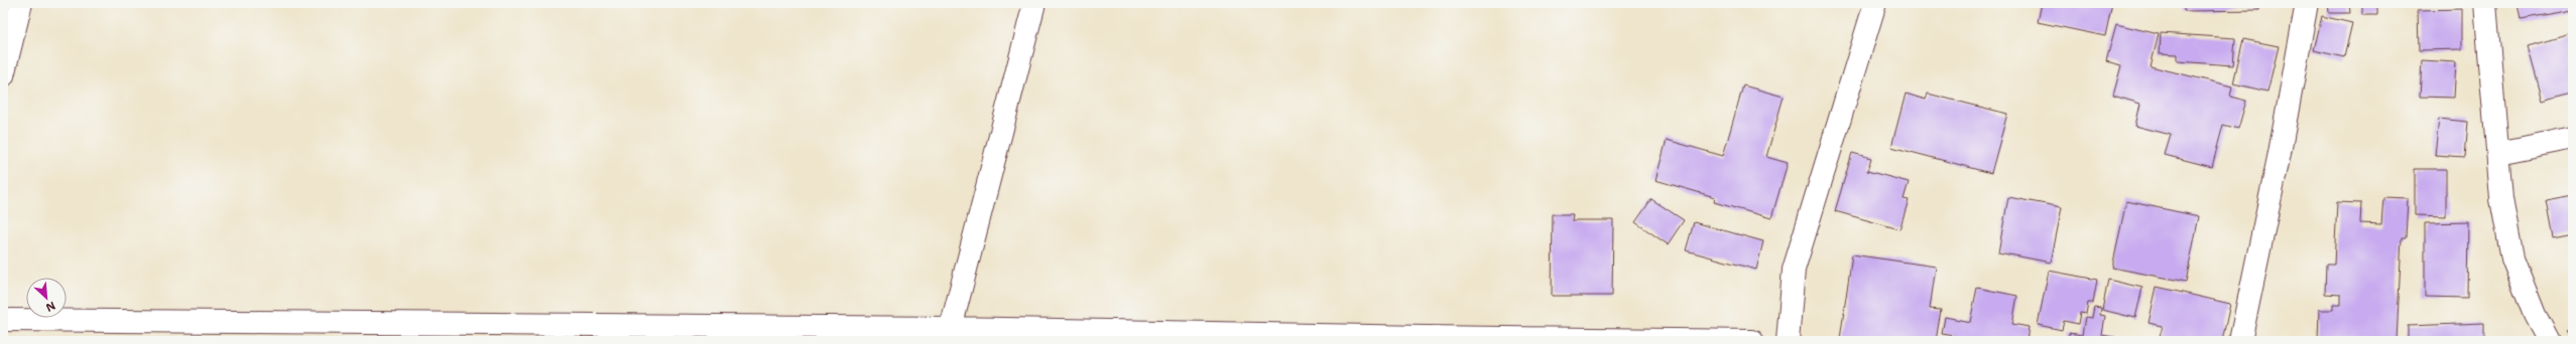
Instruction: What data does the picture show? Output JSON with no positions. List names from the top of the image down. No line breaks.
{"north":"bottom right"}
